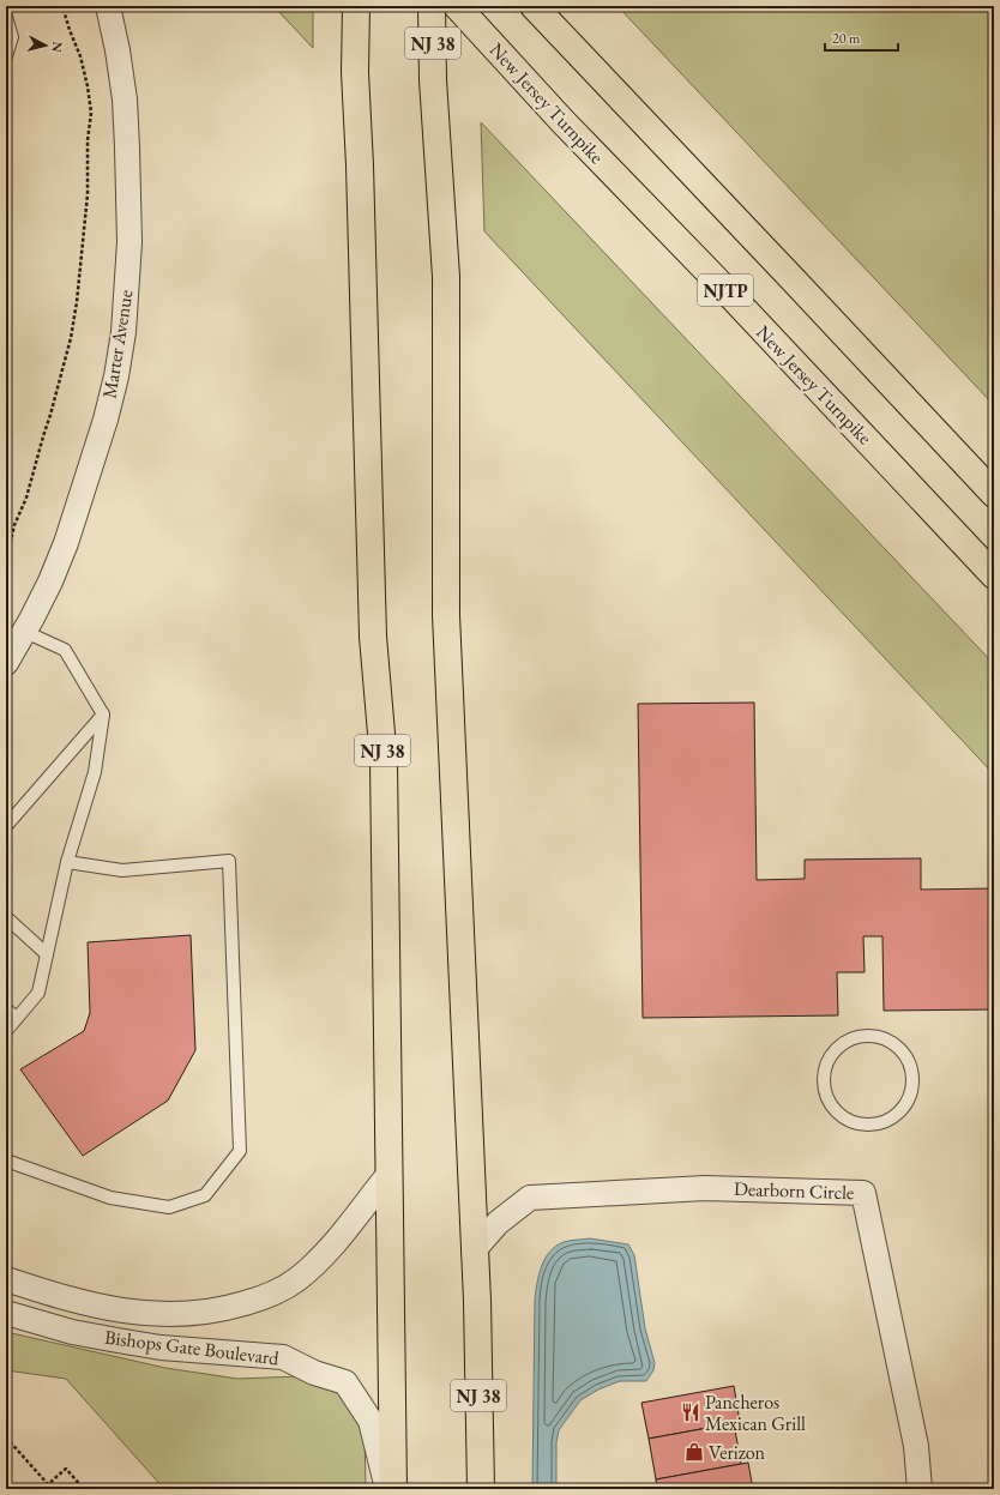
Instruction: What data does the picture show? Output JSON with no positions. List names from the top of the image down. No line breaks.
{"streets":{"highway":["NJ 38","New Jersey Turnpike","NJTP"],"street":["Marter Avenue","Dearborn Circle","Bishops Gate Boulevard"]},"crossings":[["NJ 38","Dearborn Circle"],["NJ 38","Bishops Gate Boulevard"]],"places":{"restaurant":["Pancheros Mexican Grill"],"shop":["Verizon"]},"scale_bar":"20 m","north":"right"}
